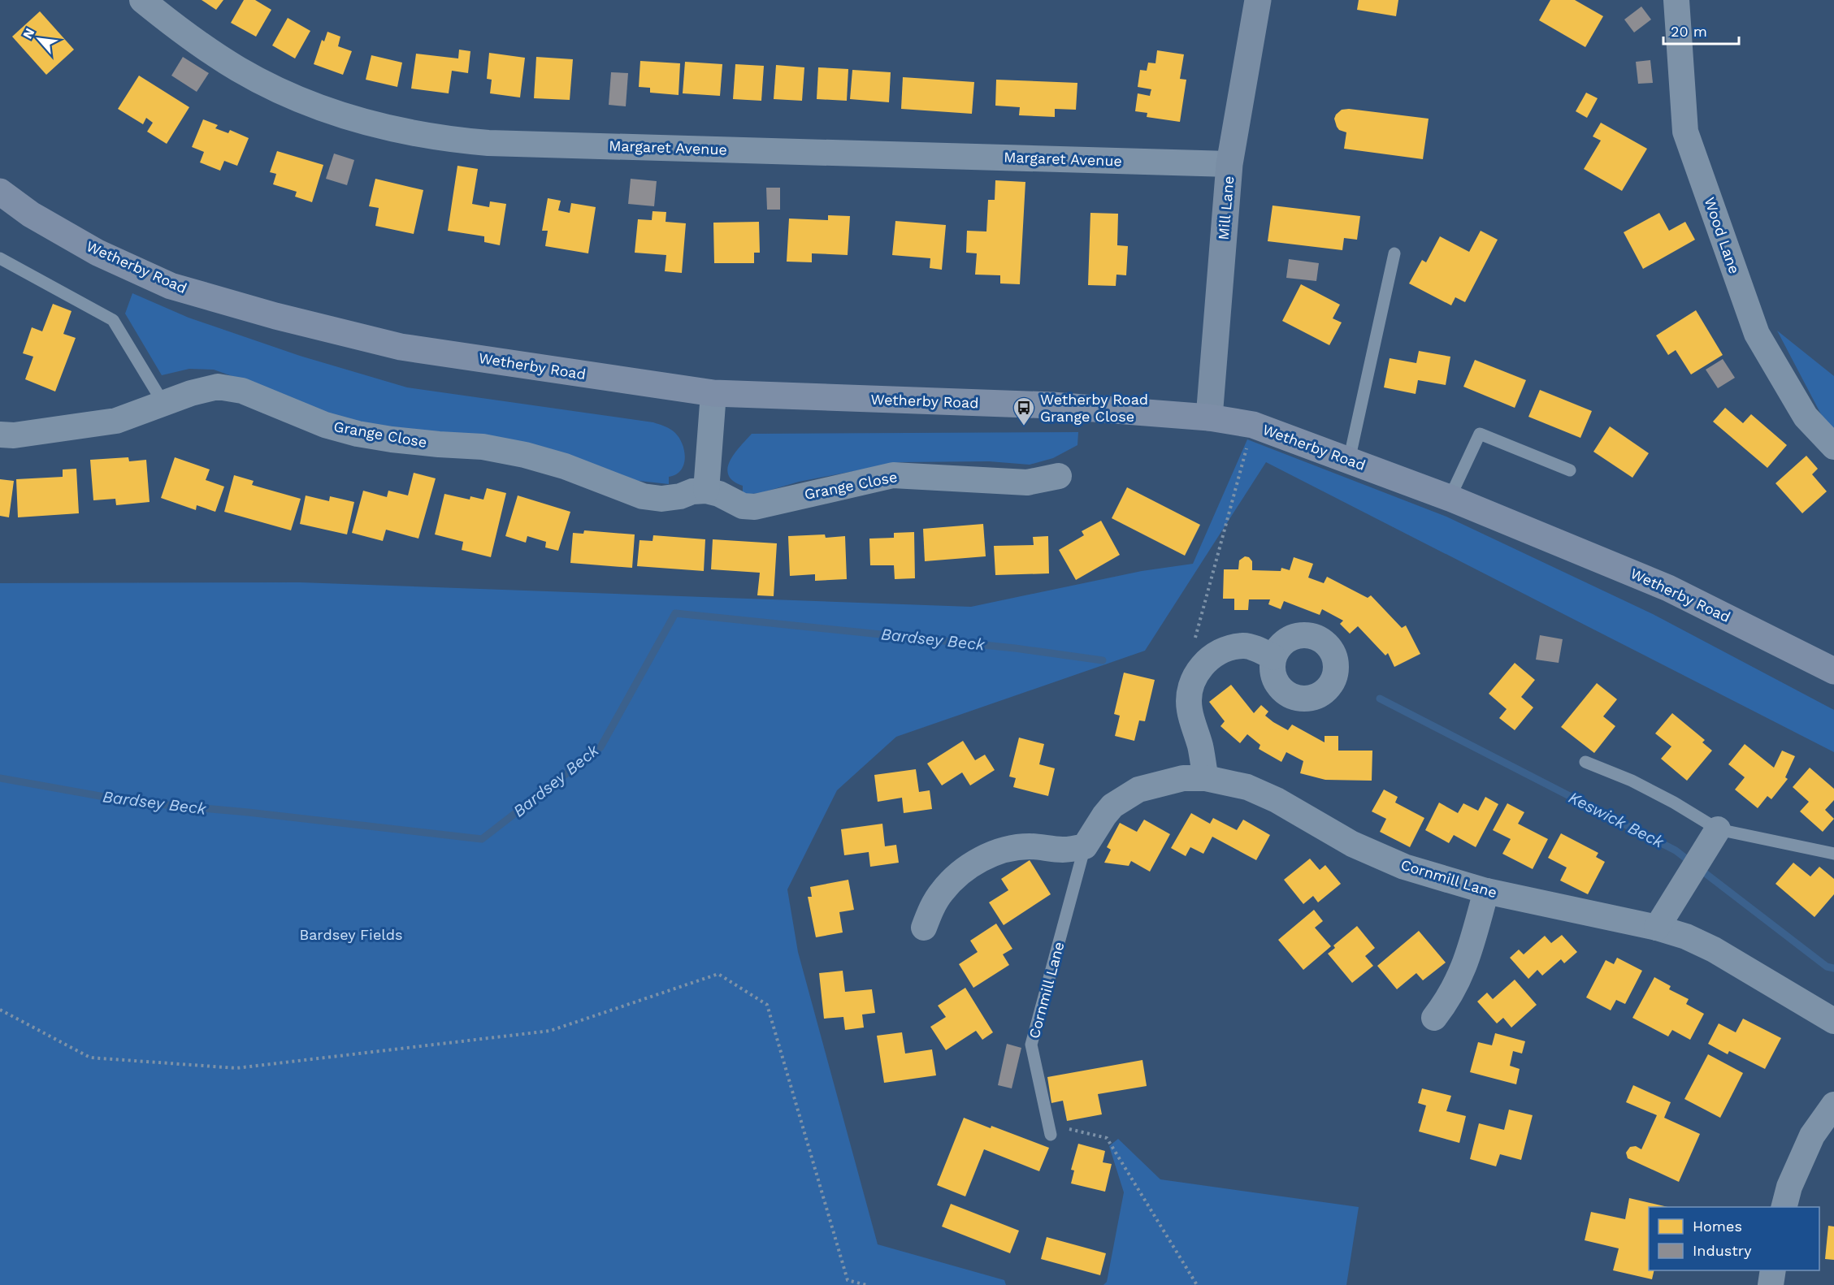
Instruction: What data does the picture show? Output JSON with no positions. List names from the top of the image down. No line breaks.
{"streets":{"main road":["Wetherby Road"],"street":["Margaret Avenue","Mill Lane","Wood Lane","Grange Close","Cornmill Lane"]},"crossings":[["Margaret Avenue","Mill Lane"],["Mill Lane","Wetherby Road"]],"water":["Bardsey Beck","Keswick Beck"],"parks":["Bardsey Fields"],"places":{"bus stop":["Wetherby Road Grange Close"]},"legend":["Homes","Industry"],"scale_bar":"20 m","north":"top left"}
